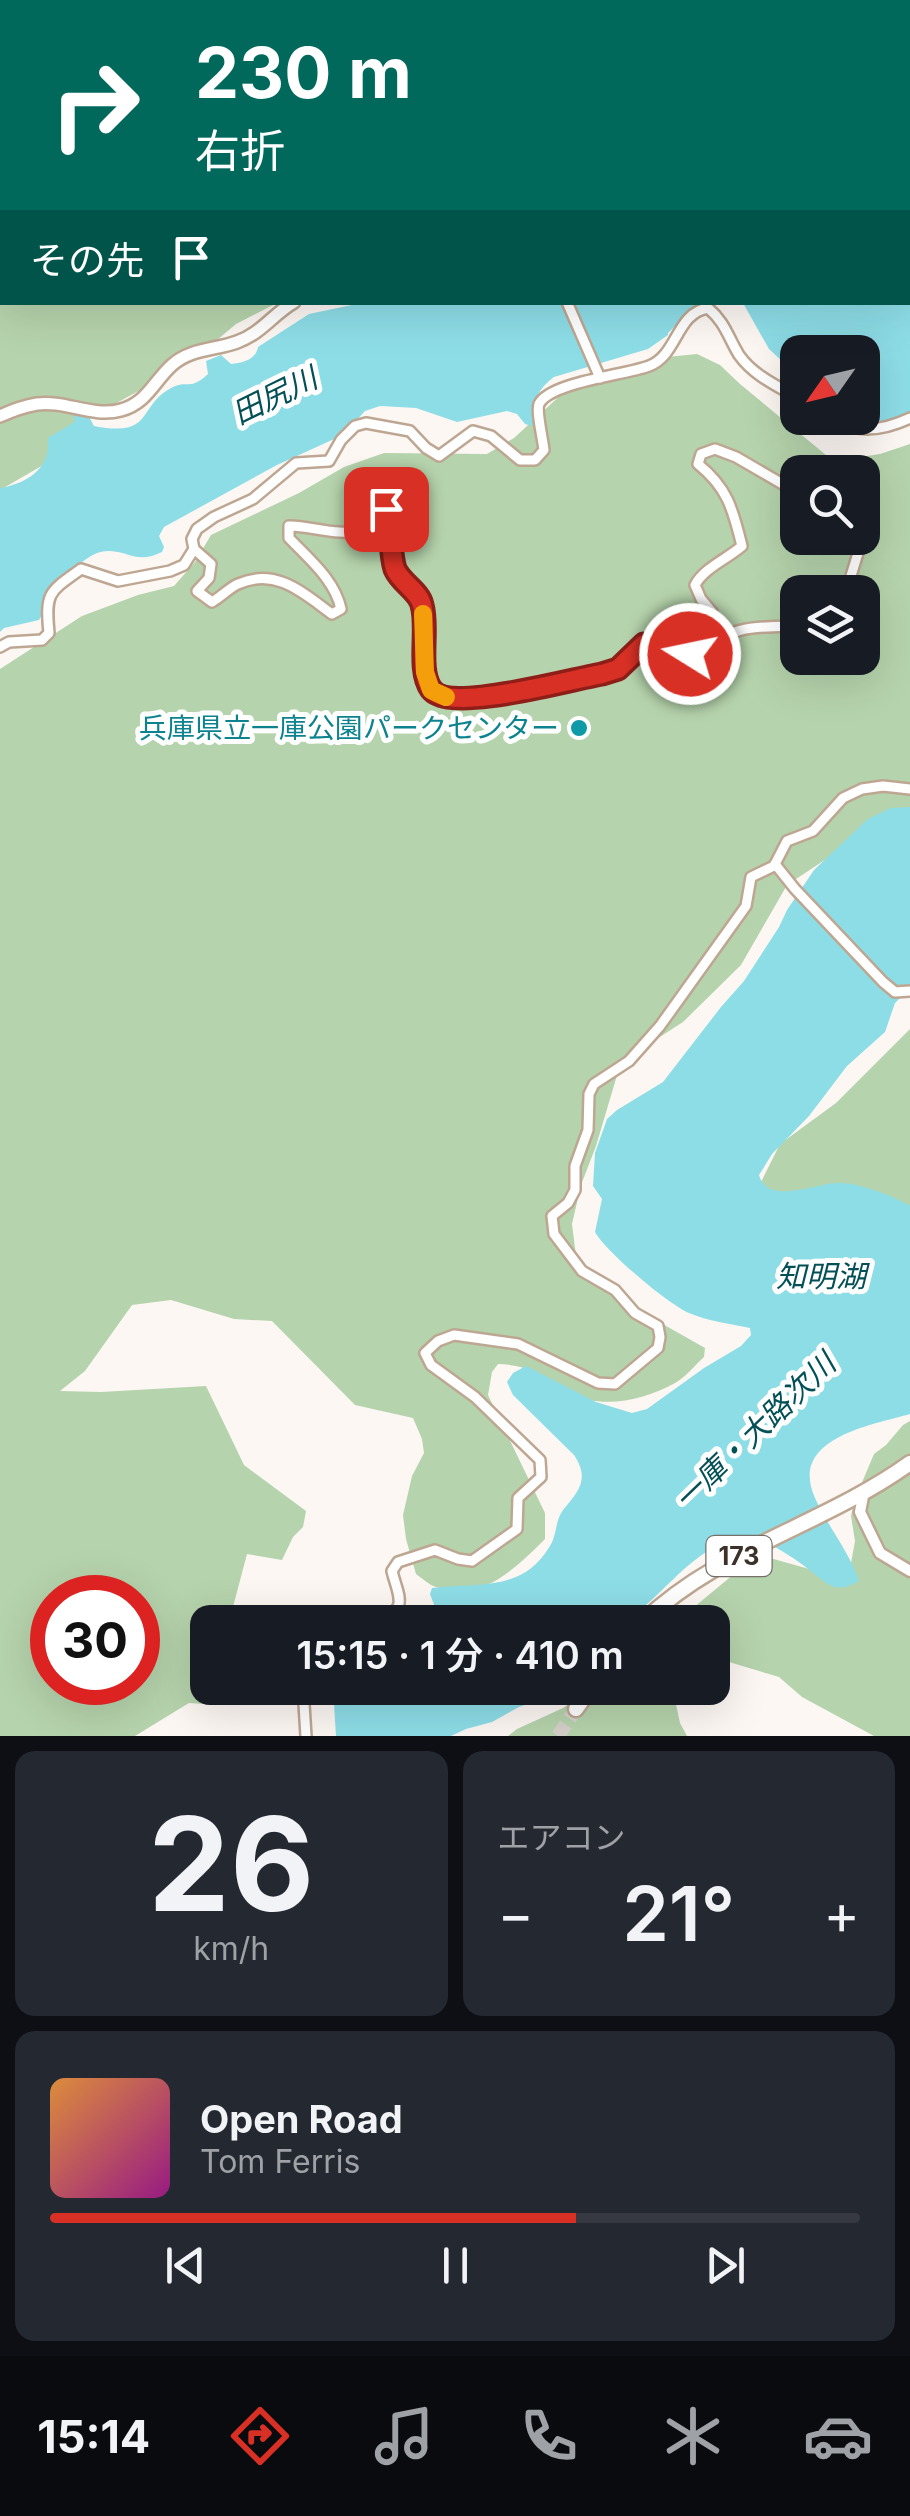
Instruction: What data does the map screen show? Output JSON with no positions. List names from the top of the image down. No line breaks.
{"streets":{"highway":["173"]},"water":["田尻川","知明湖","一庫・大路次川"],"places":["兵庫県立一庫公園パークセンター"],"north":"bottom left","page":{"turn":["230 m","右折"],"then":"その先","limit":"30","trip":"15:15 · 1 分 · 410 m","tile":[["26","km/h"],"エアコン"],"heat":["−","21°","+"],"song":["Open Road","Tom Ferris"],"tabs":"15:14"}}
